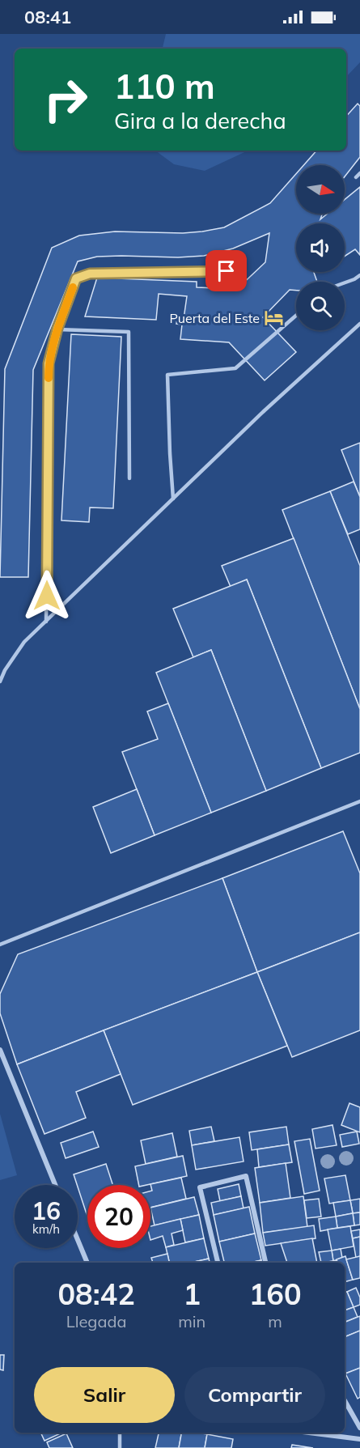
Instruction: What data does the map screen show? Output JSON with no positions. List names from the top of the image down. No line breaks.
{"places":{"hotel":["Puerta del Este"]},"north":"right","page":{"status":"08:41","turn":["110 m","Gira a la derecha"],"speed":"16 km/h","limit":"20","eta":["08:42","Llegada","1","min","160","m"],"buttons":["Salir","Compartir"]}}
